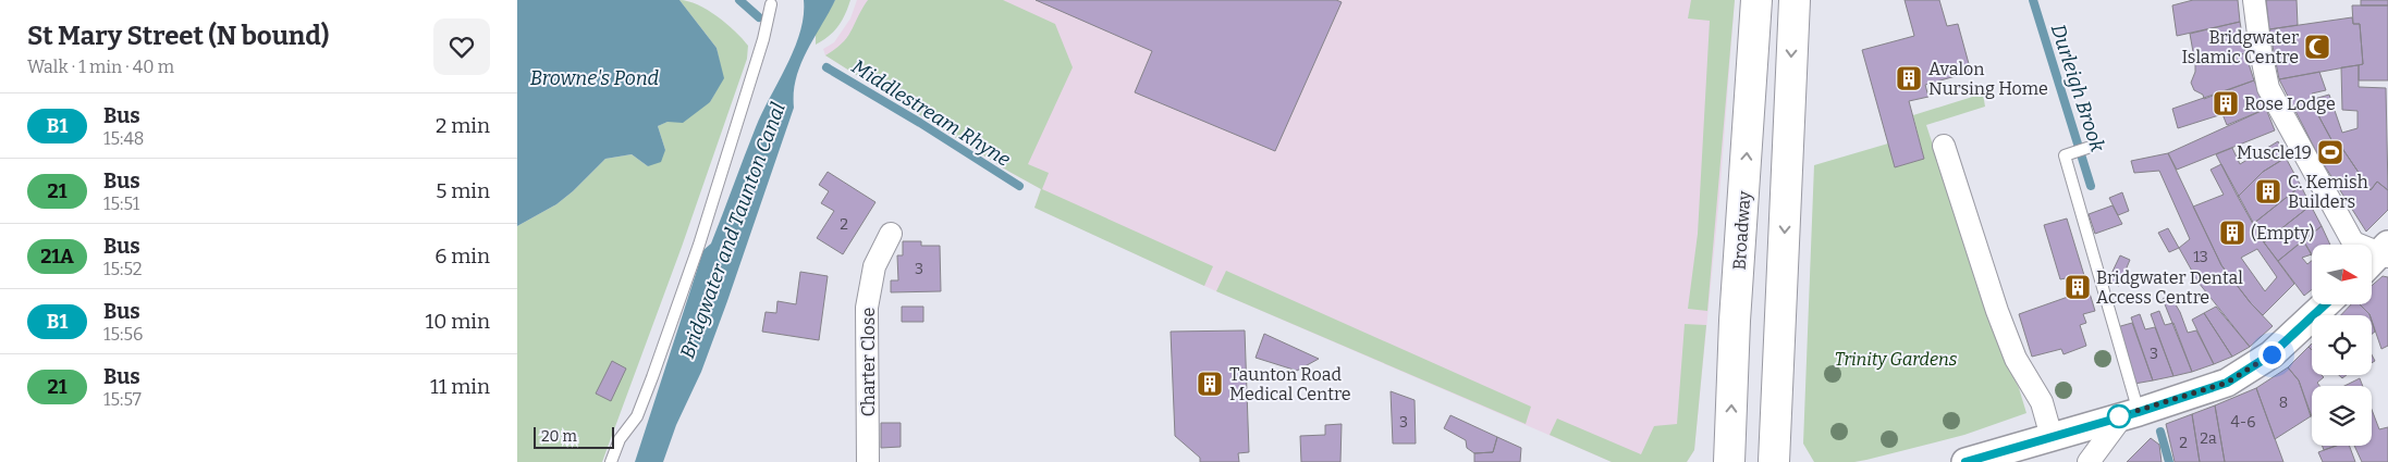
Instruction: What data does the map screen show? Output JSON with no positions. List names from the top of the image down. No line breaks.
{"streets":{"main road":["Broadway"],"street":["Charter Close"]},"water":["Browne's Pond","Durleigh Brook","Middlestream Rhyne","Bridgwater and Taunton Canal"],"parks":["Trinity Gardens"],"places":{"mosque":["Bridgwater Islamic Centre"],"building":["Avalon Nursing Home","Rose Lodge","C. Kemish Builders","(Empty)","Bridgwater Dental Access Centre","Taunton Road Medical Centre"],"sports":["Muscle19"]},"lines":["bus line B1"],"house_numbers":["2","13","3","3","8","3","4-6","2a","2"],"scale_bar":"20 m","north":"right","page":{"heading":["St Mary Street (N bound)","Walk · 1 min · 40 m"],"list":[{"mark":"B1","name":"Bus","note":"15:48","value":"2 min"},{"mark":"21","name":"Bus","note":"15:51","value":"5 min"},{"mark":"21A","name":"Bus","note":"15:52","value":"6 min"},{"mark":"B1","name":"Bus","note":"15:56","value":"10 min"},{"mark":"21","name":"Bus","note":"15:57","value":"11 min"}],"scale":"20 m"}}
